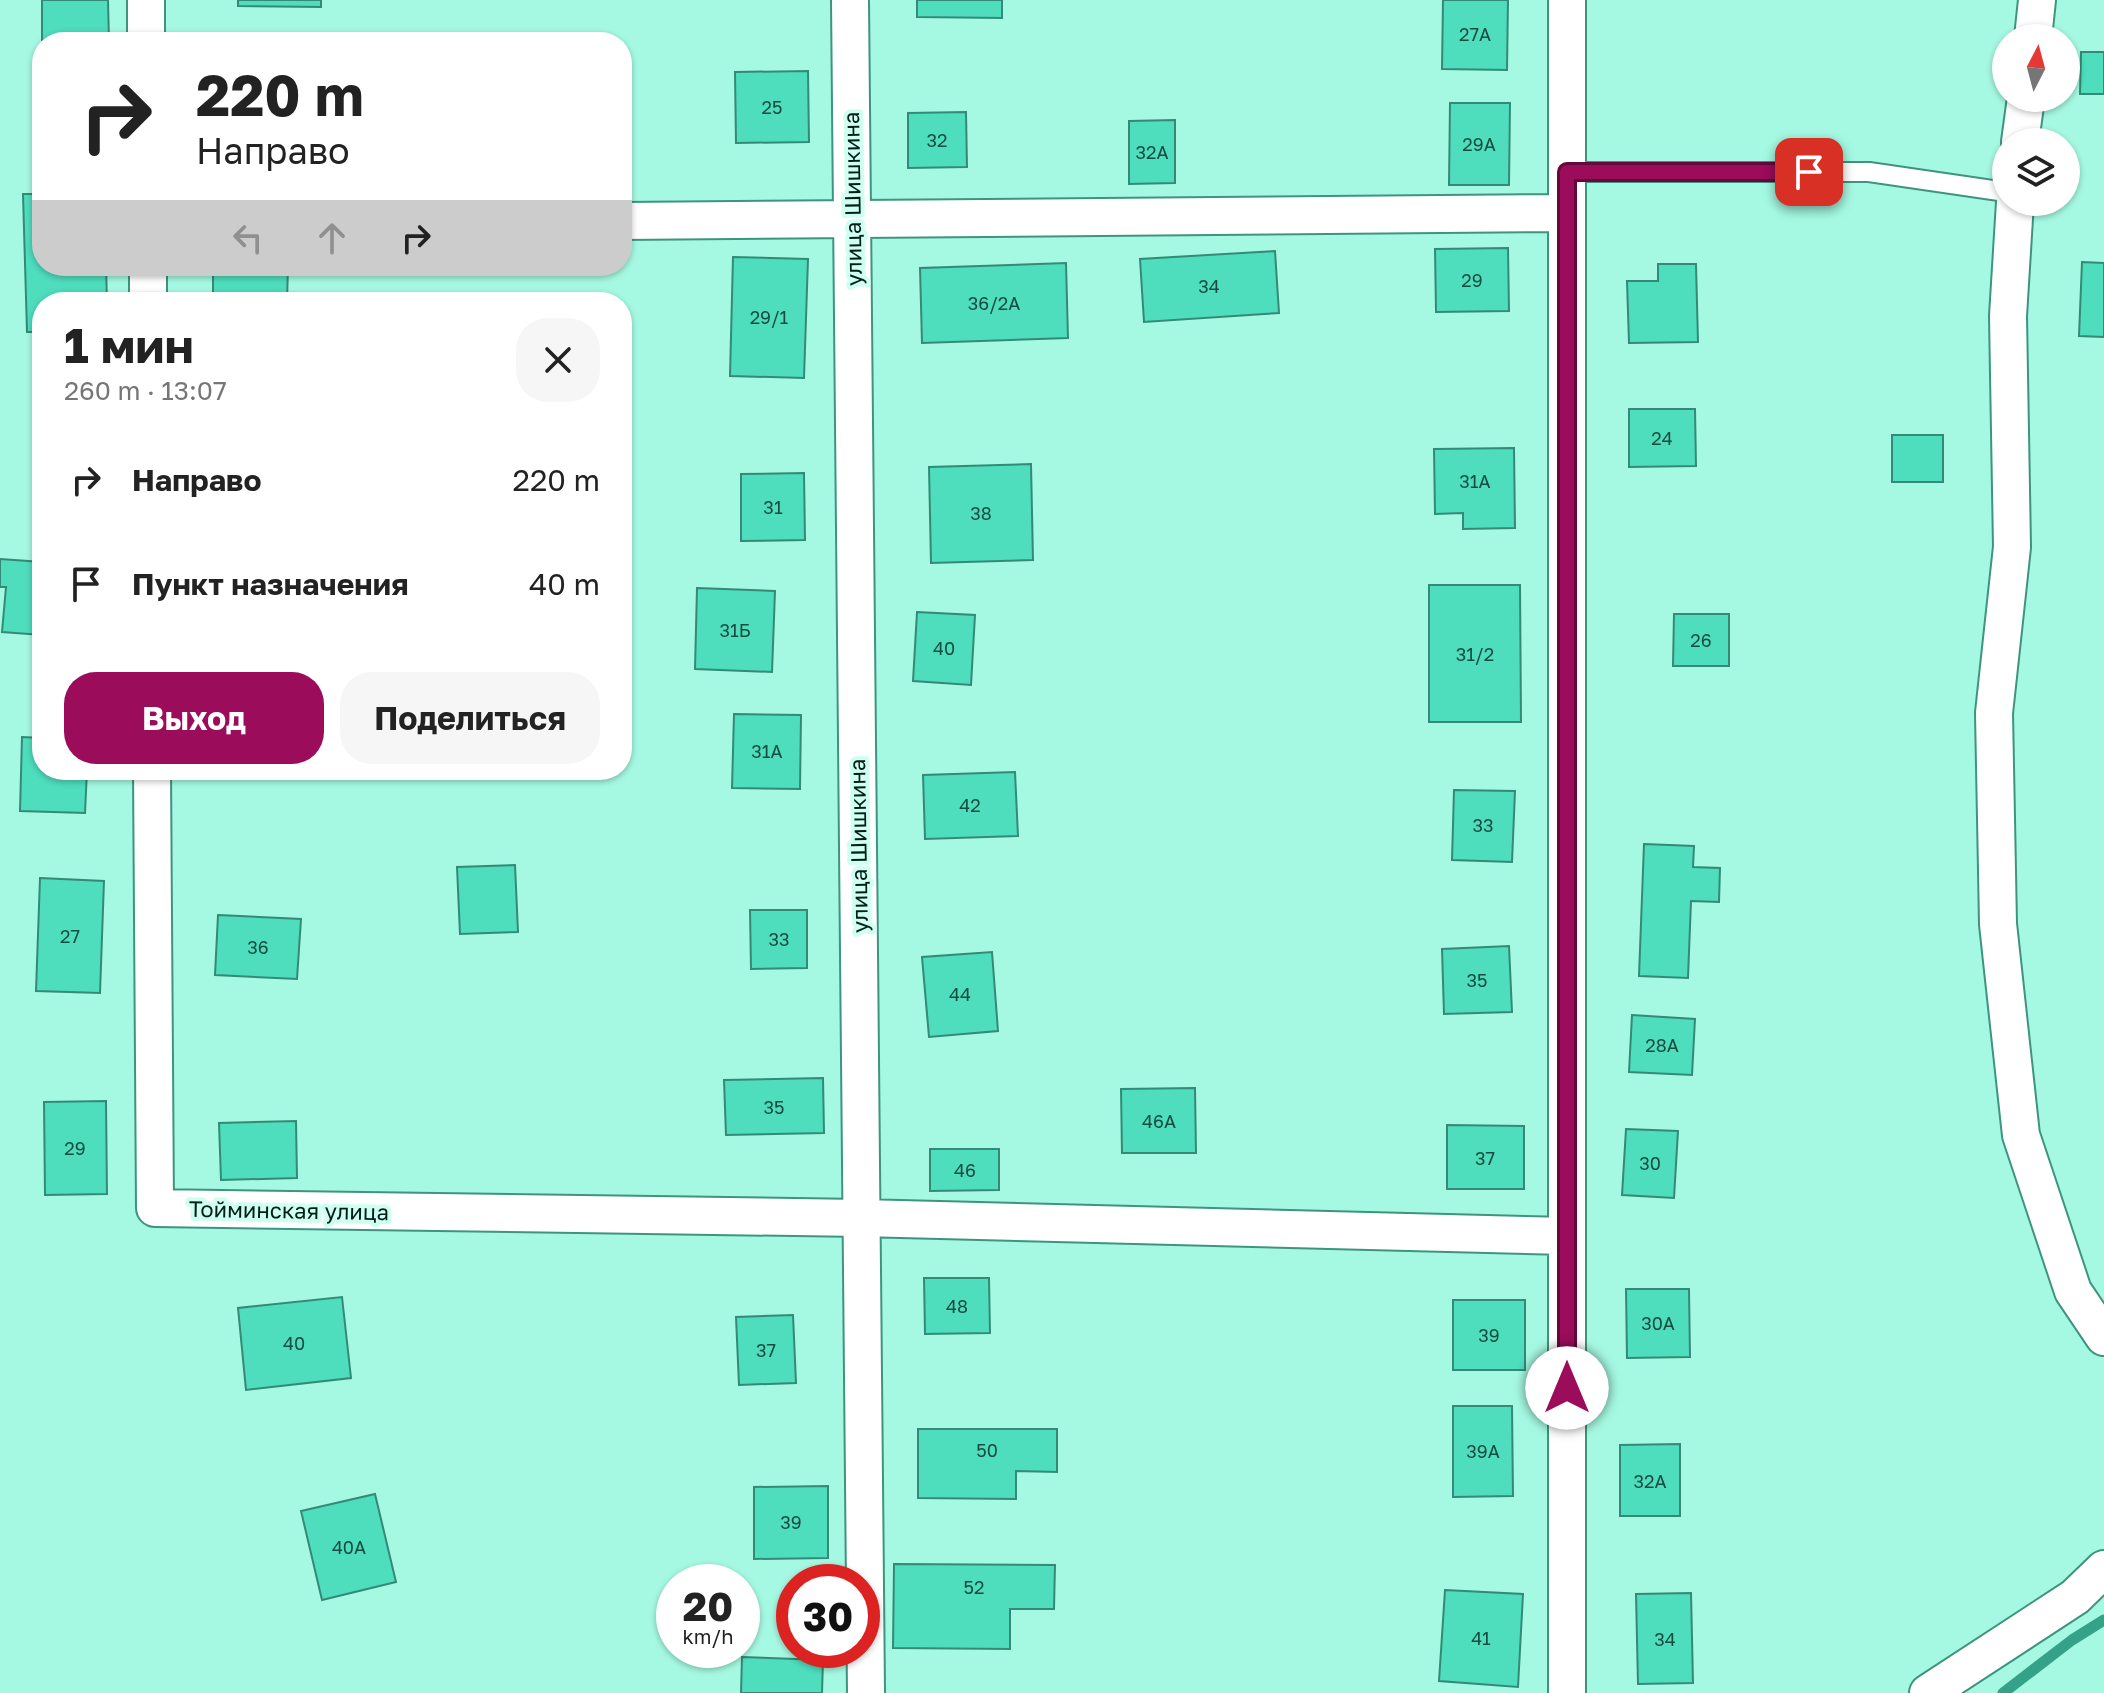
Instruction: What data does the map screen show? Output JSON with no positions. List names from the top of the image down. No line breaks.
{"streets":{"street":["улица Шишкина","Тойминская улица"]},"crossings":[["улица Шишкина","Тойминская улица"]],"house_numbers":["27А","25","32","29А","32А","29","34","36/2А","29/1","24","31А","31","38","31Б","26","40","31/2","31А","42","33","27","33","36","35","44","28А","35","46А","29","37","30","46","48","30А","39","40","37","50","39А","32А","39","40А","52","41","34"],"north":"top","page":{"turn":["220 m","Направо"],"heading":["1 мин","260 m · 13:07"],"list":[{"name":"Направо","value":"220 m"},{"name":"Пункт назначения","value":"40 m"}],"buttons":["Выход","Поделиться"],"speed":"20 km/h","limit":"30"}}
